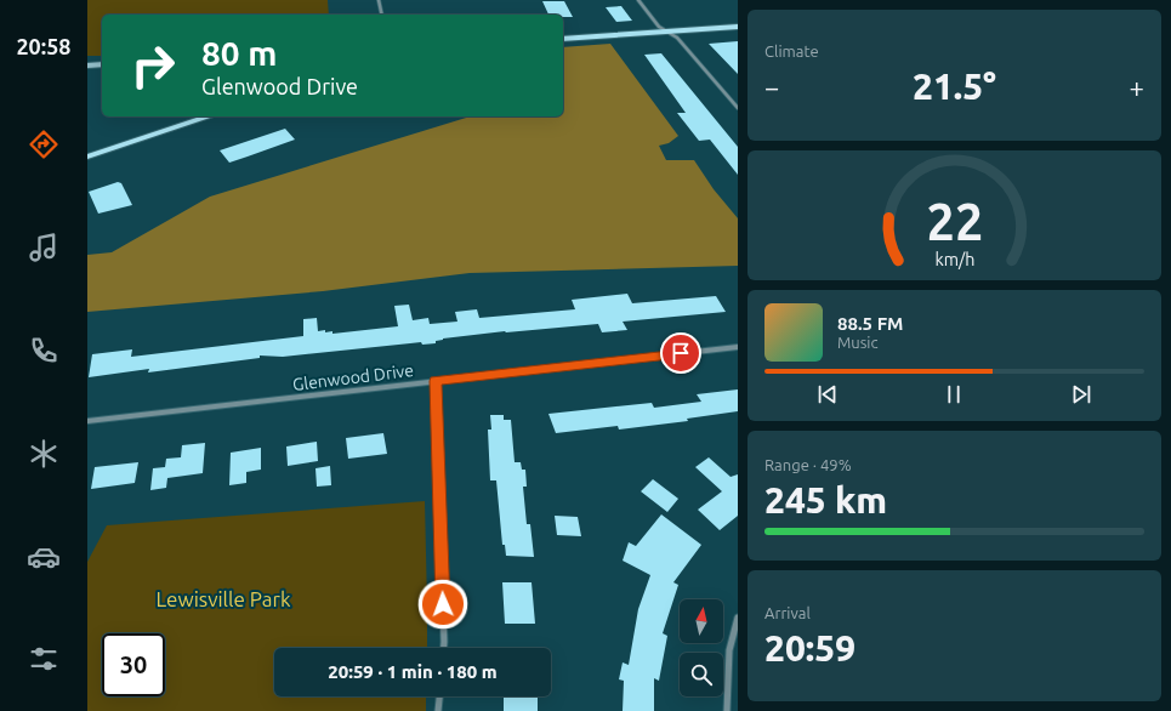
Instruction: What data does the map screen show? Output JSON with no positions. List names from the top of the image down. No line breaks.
{"streets":{"street":["Glenwood Drive"]},"parks":["Lewisville Park"],"north":"top","page":{"tabs":"20:58","tile":["Climate",["Range · 49%","245 km"],["Arrival","20:59"]],"turn":["80 m","Glenwood Drive"],"heat":["−","21.5°","+"],"song":["88.5 FM","Music"],"limit":"30","trip":"20:59 · 1 min · 180 m","gauge":["22","km/h"]}}
